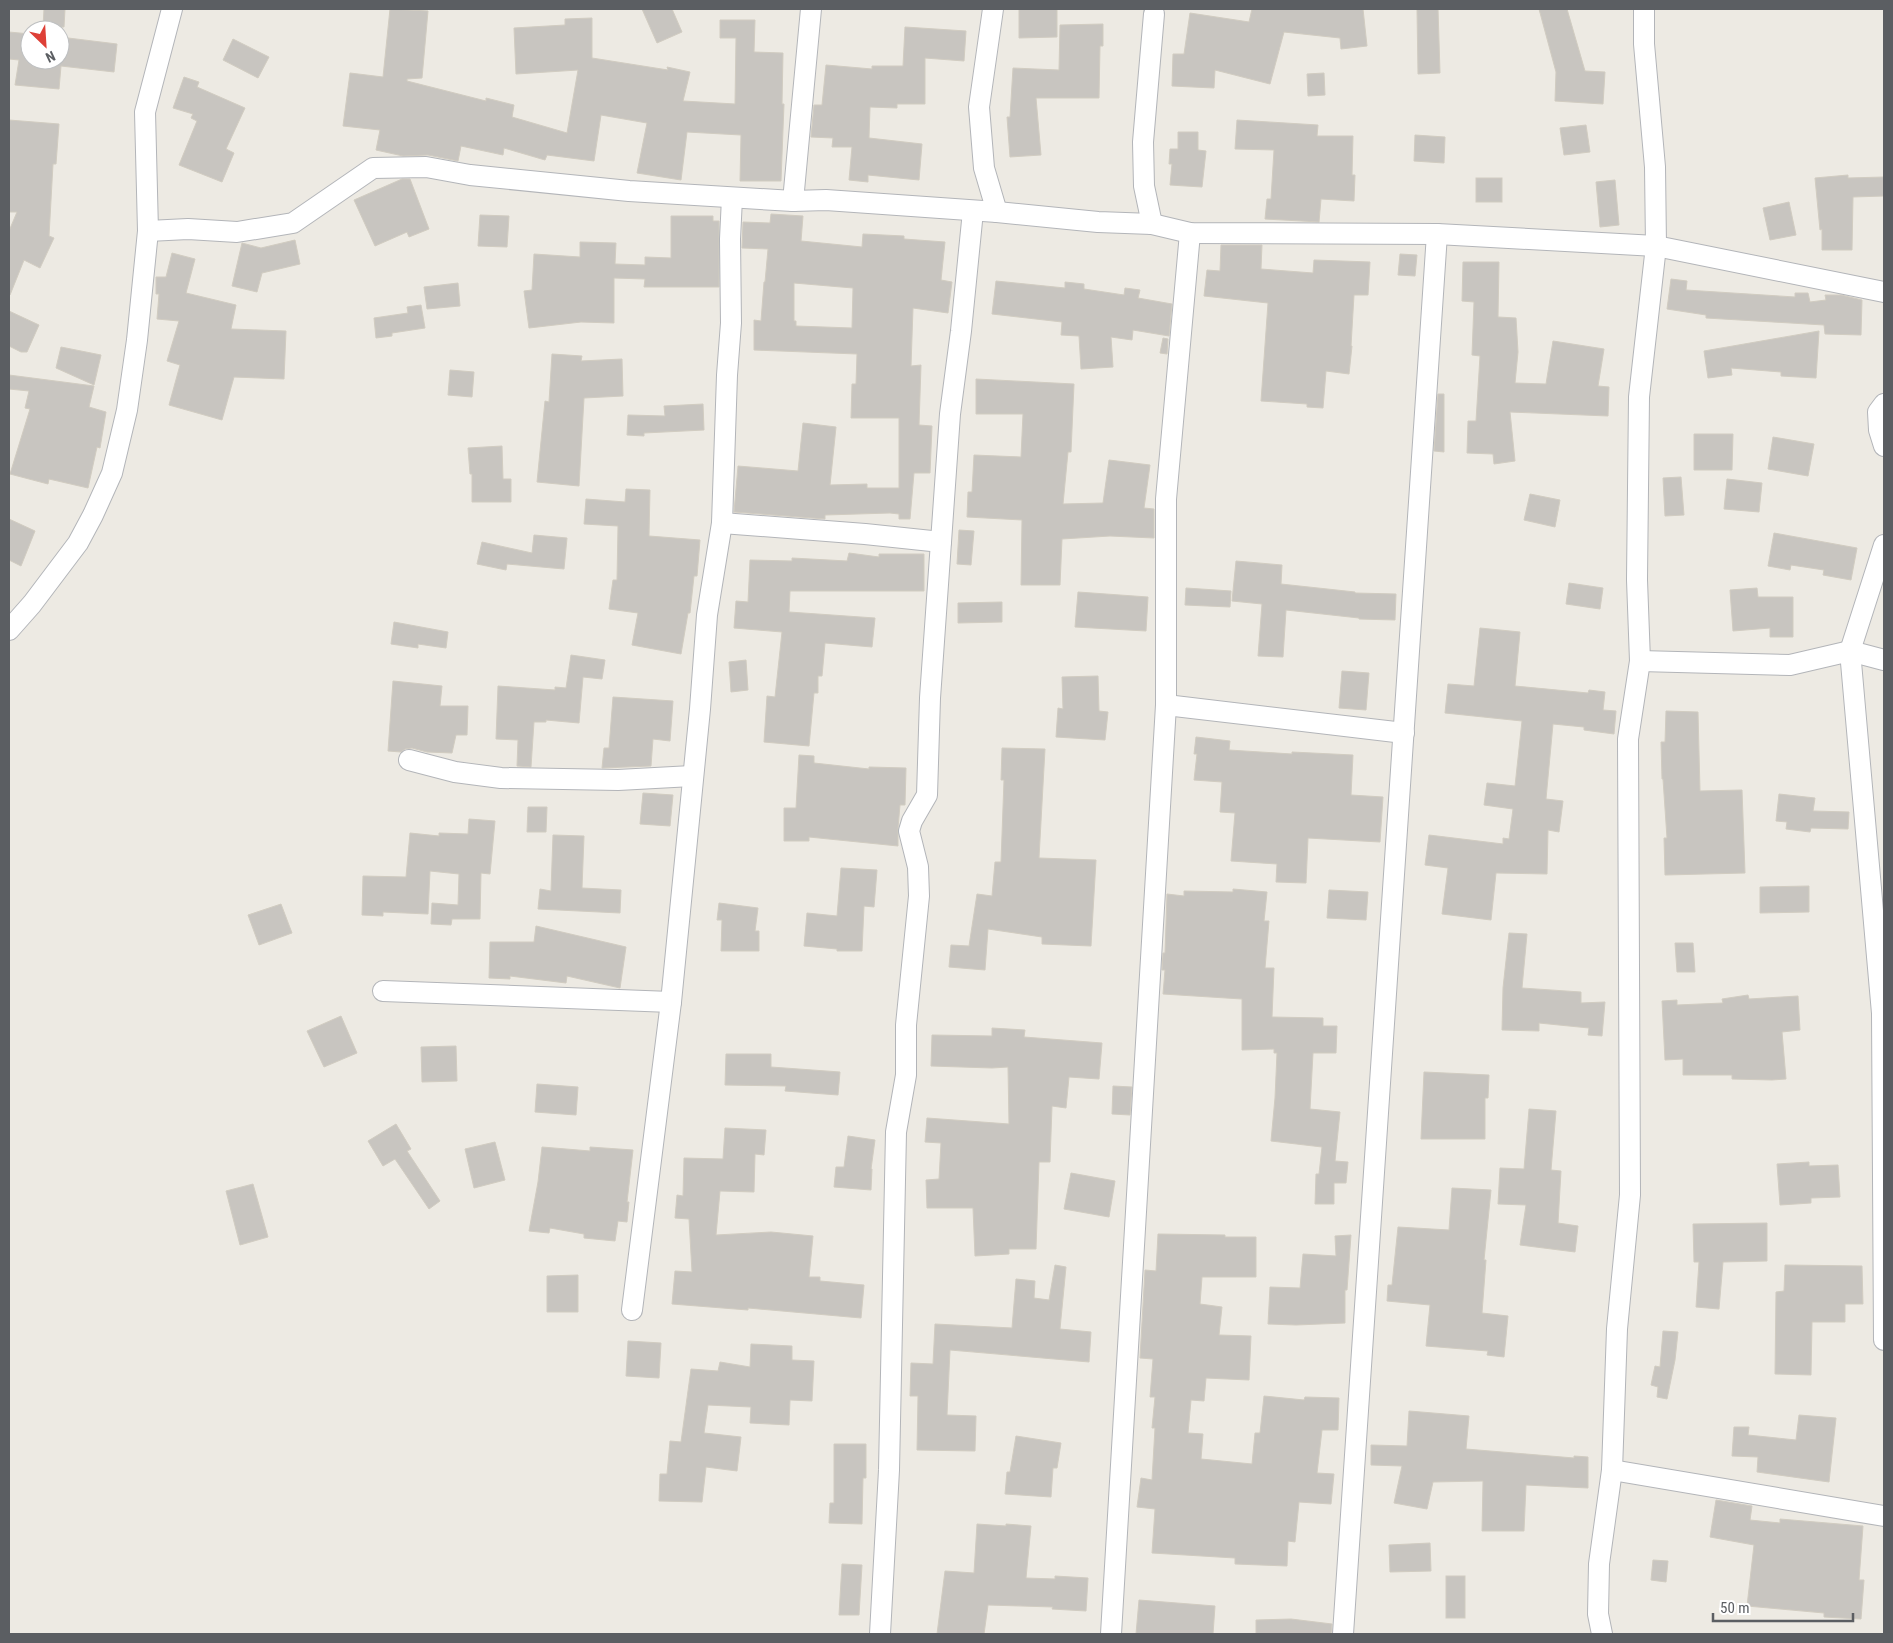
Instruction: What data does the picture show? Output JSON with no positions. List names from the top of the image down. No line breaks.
{"scale_bar":"50 m","north":"bottom right"}
